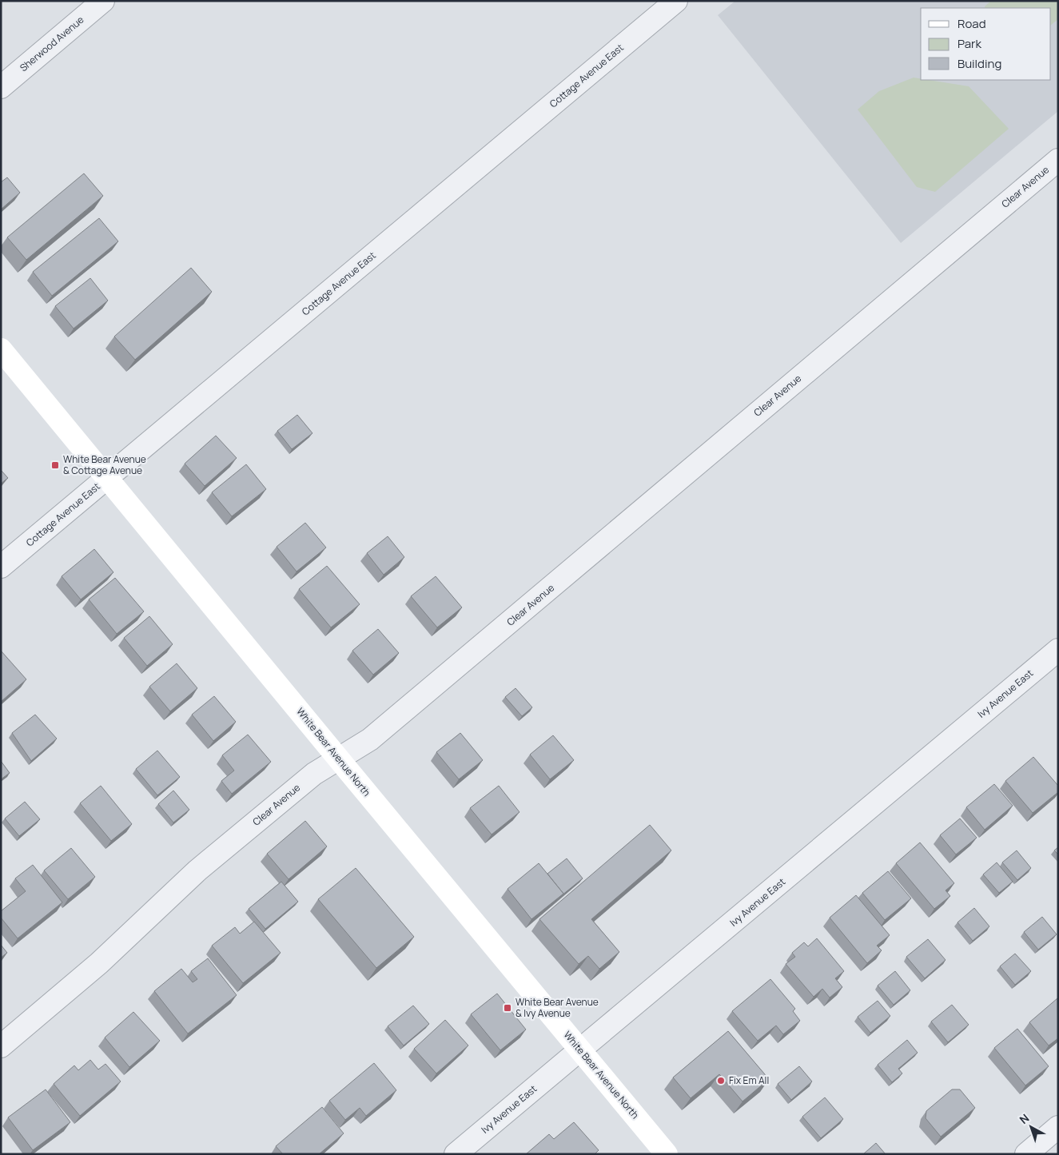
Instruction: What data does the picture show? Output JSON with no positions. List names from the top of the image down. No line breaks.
{"streets":{"main road":["White Bear Avenue North"],"street":["Sherwood Avenue","Cottage Avenue East","Clear Avenue","Ivy Avenue East"]},"crossings":[["Cottage Avenue East","White Bear Avenue North"],["Clear Avenue","White Bear Avenue North"],["Ivy Avenue East","White Bear Avenue North"]],"places":{"transit":["White Bear Avenue & Cottage Avenue","White Bear Avenue & Ivy Avenue"],"other":["Fix Em All"]},"legend":["Road","Park","Building"],"north":"top left"}
